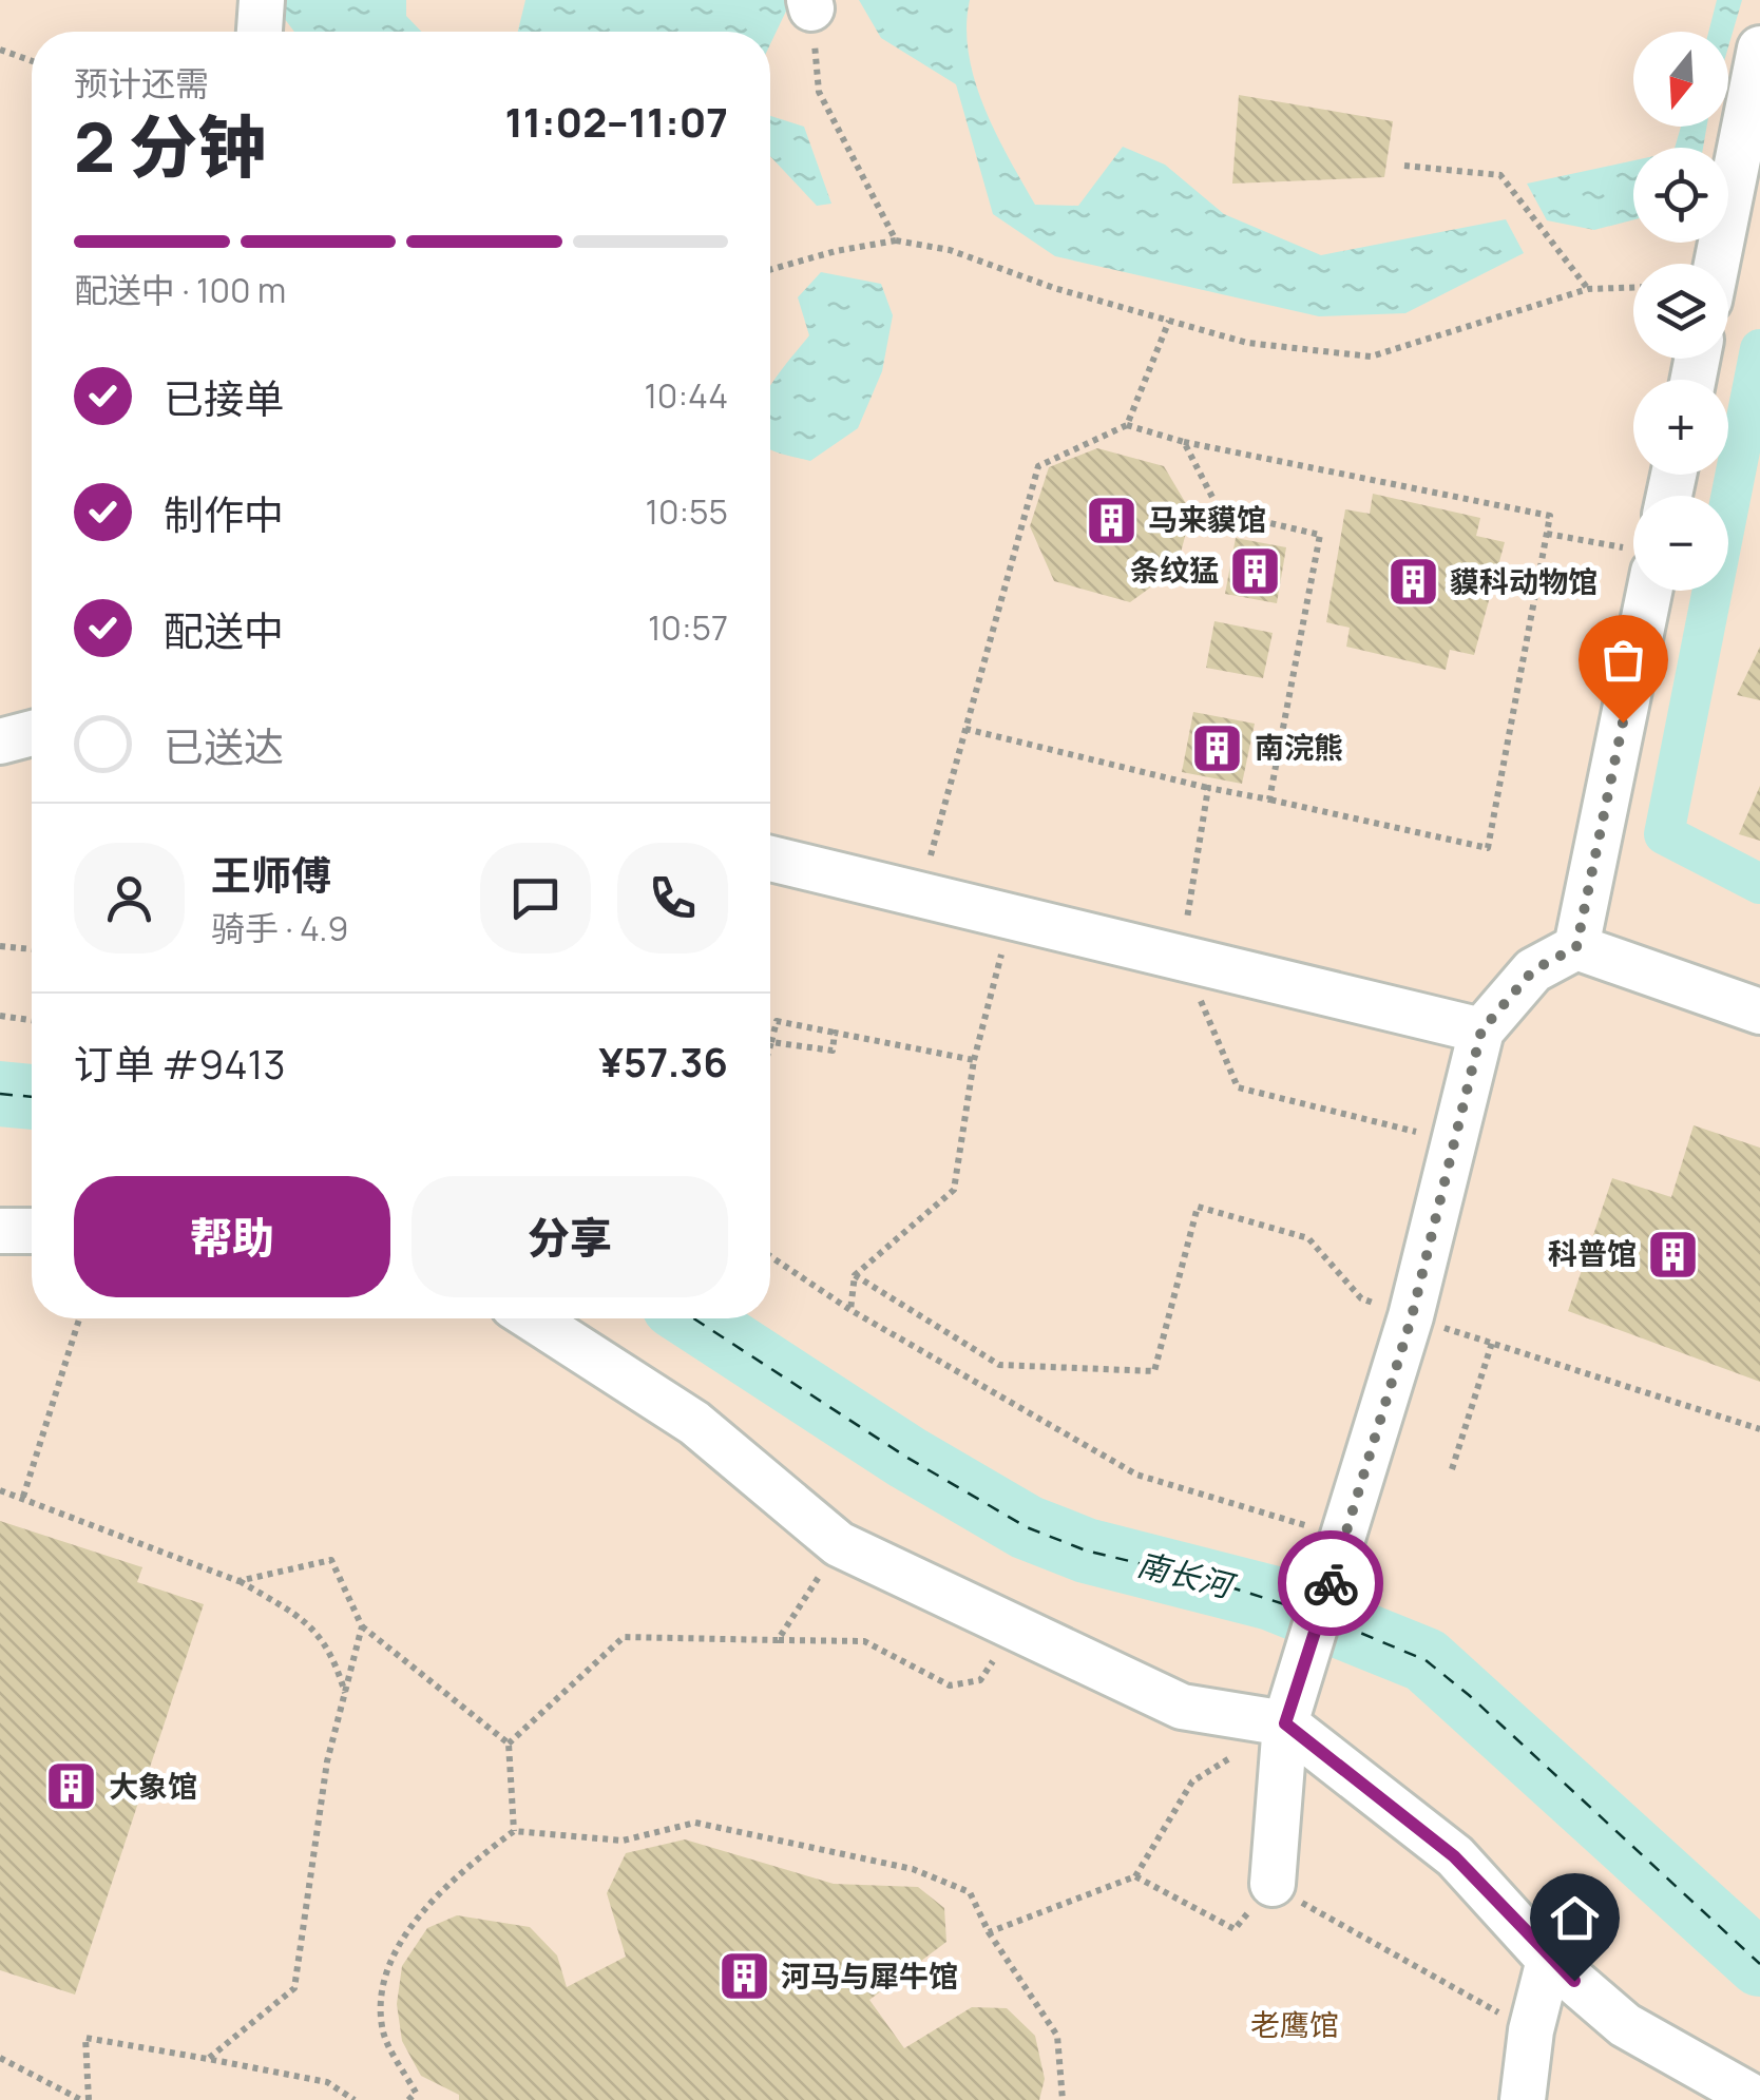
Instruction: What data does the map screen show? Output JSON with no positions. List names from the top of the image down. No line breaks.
{"water":["南长河"],"parks":["老鹰馆"],"places":{"building":["马来貘馆","条纹猛","貘科动物馆","南浣熊","科普馆","大象馆","河马与犀牛馆"]},"north":"bottom","page":{"map_buttons":["+","−"],"heading":["2 分钟","预计还需","11:02–11:07"],"panel":["王师傅","骑手 · 4.9","订单 #9413","¥57.36"],"bar":"配送中 · 100 m","list":[["已接单","10:44"],["制作中","10:55"],["配送中","10:57"],"已送达"],"buttons":["帮助","分享"]}}
